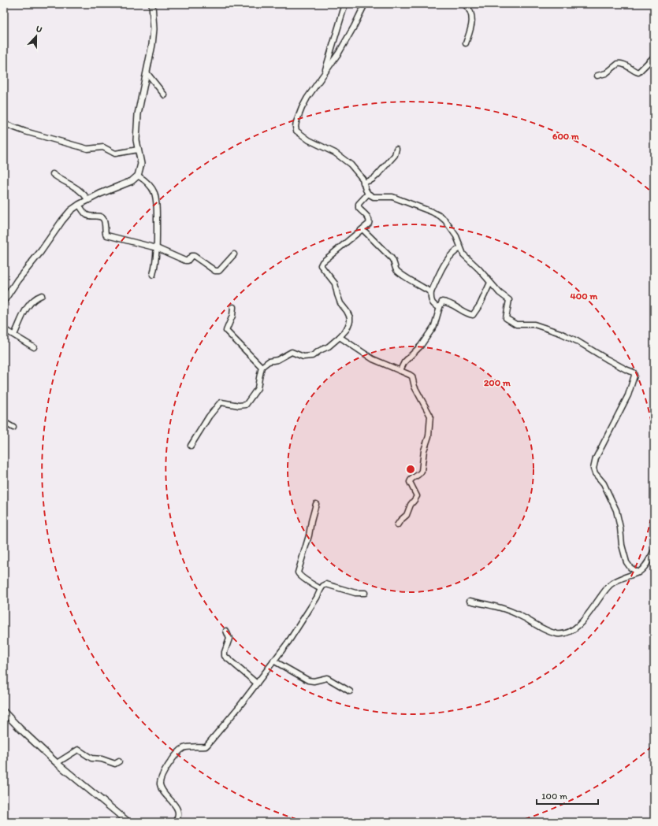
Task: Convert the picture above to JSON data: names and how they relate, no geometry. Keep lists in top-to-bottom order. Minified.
{"scale_bar":"100 m","north":"top","rings":["600 m","400 m","200 m"]}
